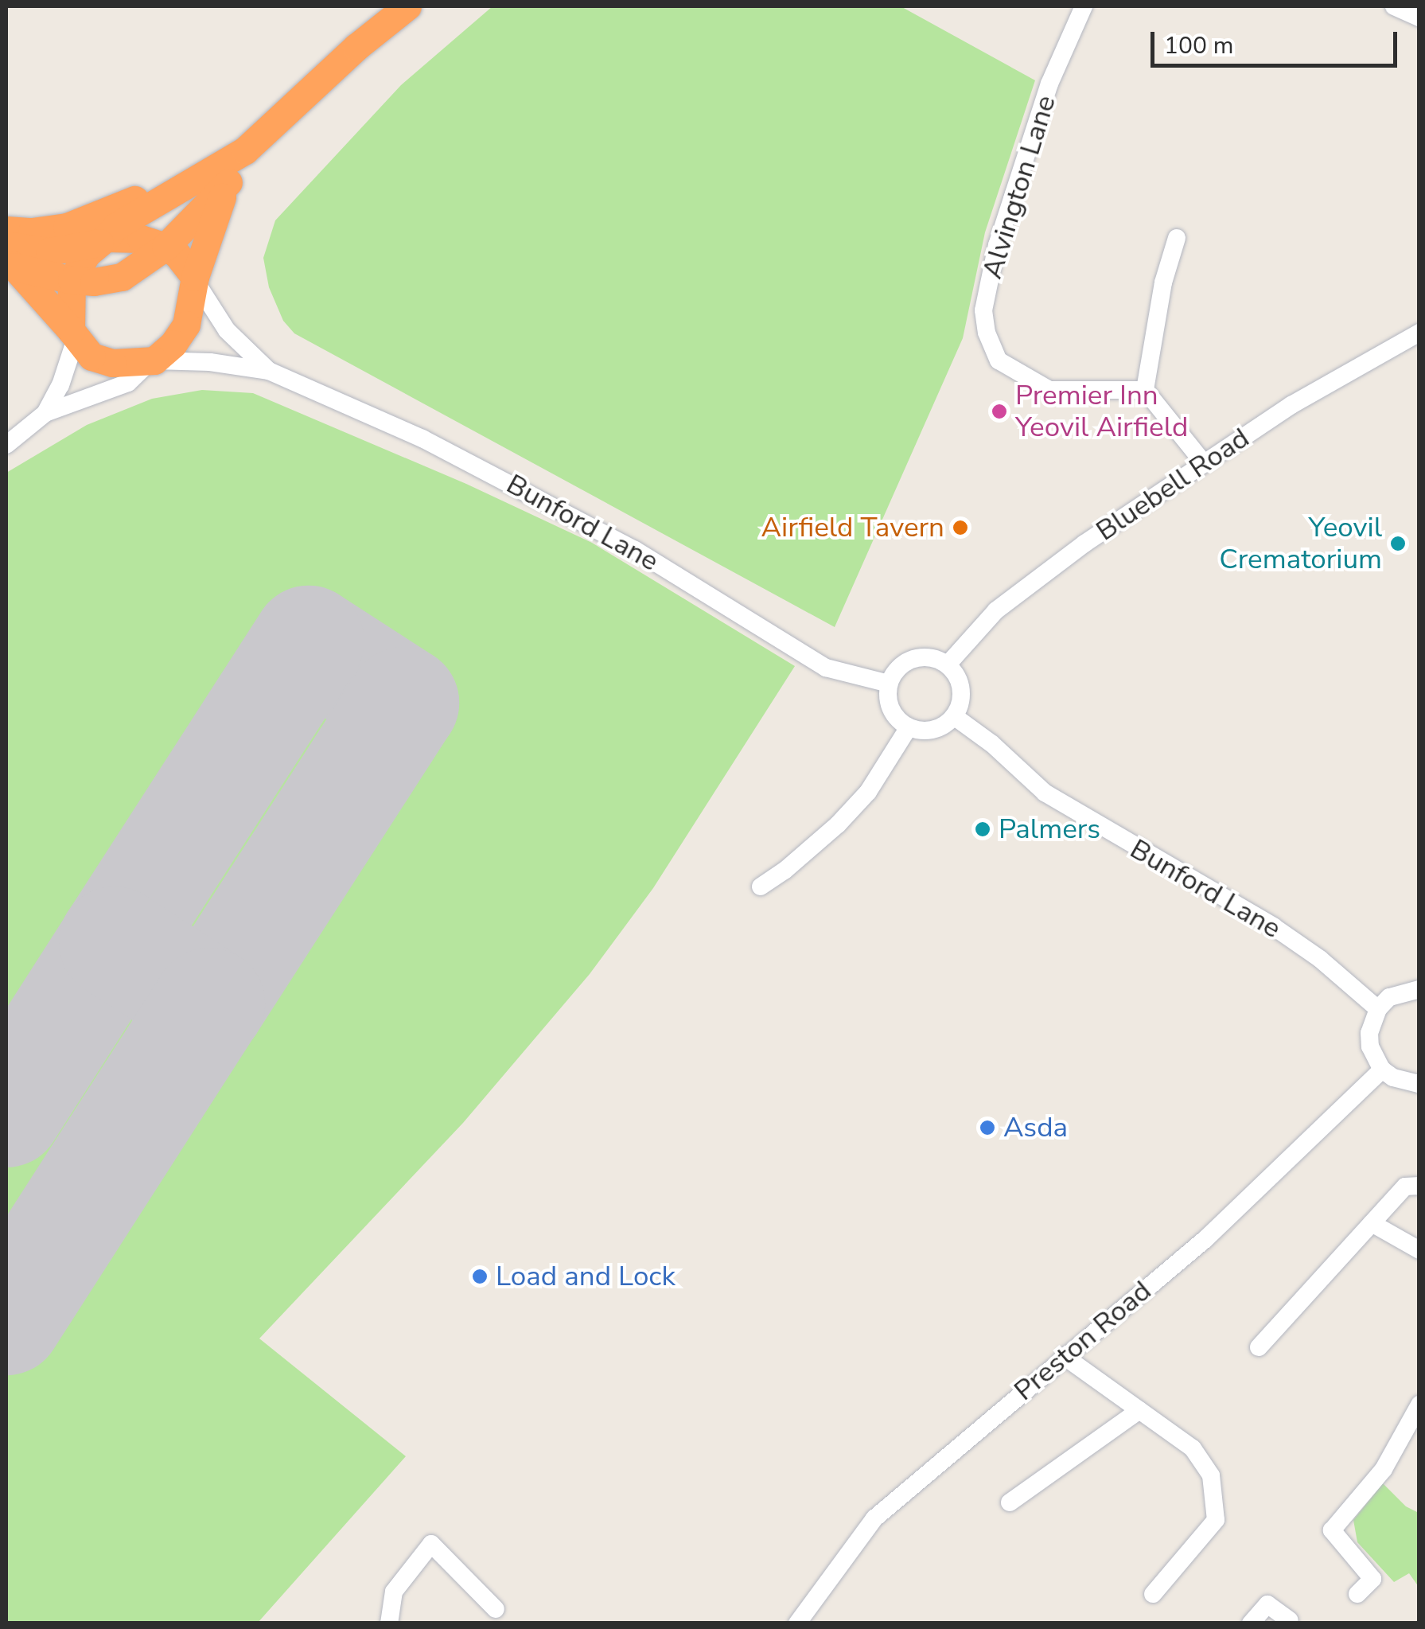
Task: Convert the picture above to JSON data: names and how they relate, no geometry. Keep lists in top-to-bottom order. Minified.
{"streets":{"street":["Alvington Lane","Bluebell Road","Bunford Lane","Preston Road"]},"crossings":[["Bluebell Road","Bunford Lane"]],"places":["Premier Inn Yeovil Airfield","Airfield Tavern","Yeovil Crematorium","Palmers","Asda","Load and Lock"],"scale_bar":"100 m"}
